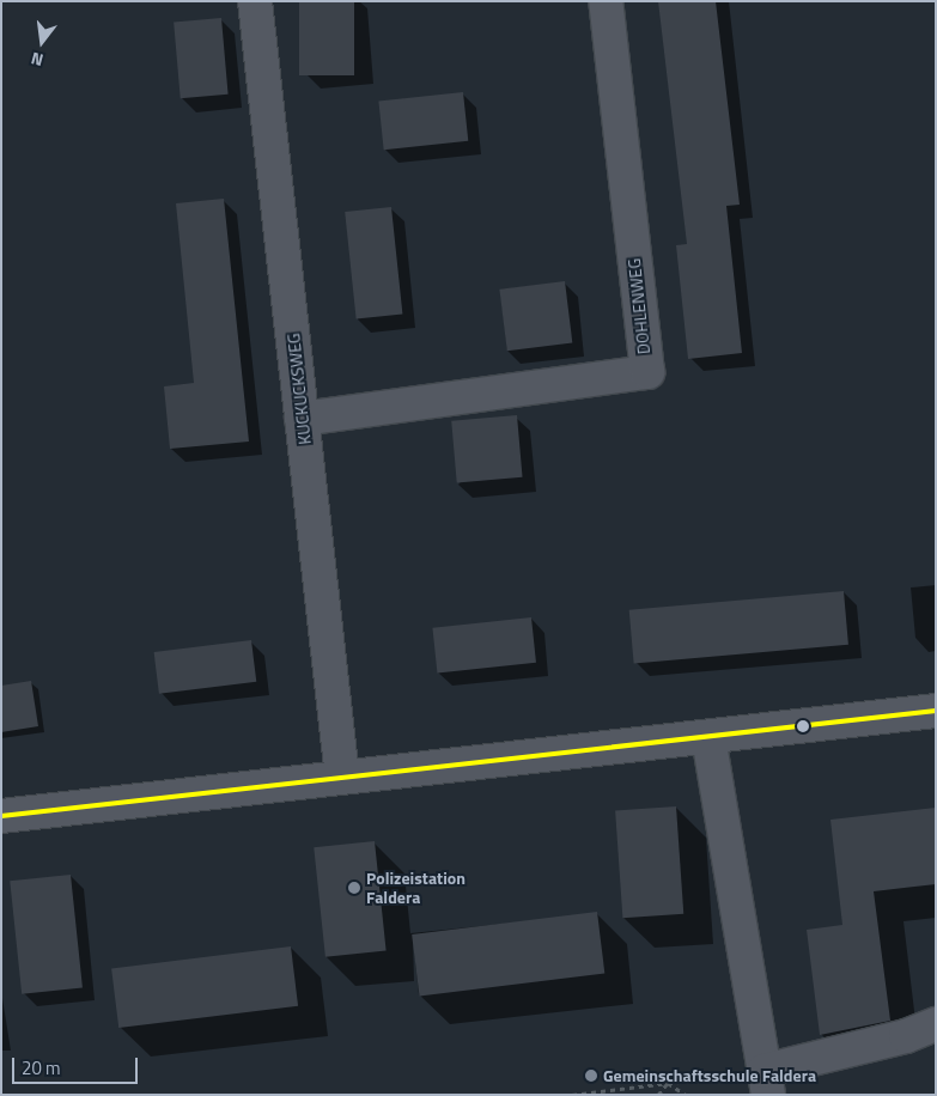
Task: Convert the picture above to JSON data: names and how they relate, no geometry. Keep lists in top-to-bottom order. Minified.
{"streets":{"street":["DOHLENWEG","KUCKUCKSWEG"]},"crossings":[["DOHLENWEG","KUCKUCKSWEG"]],"places":["Polizeistation Faldera","Gemeinschaftsschule Faldera"],"scale_bar":"20 m","north":"bottom"}
